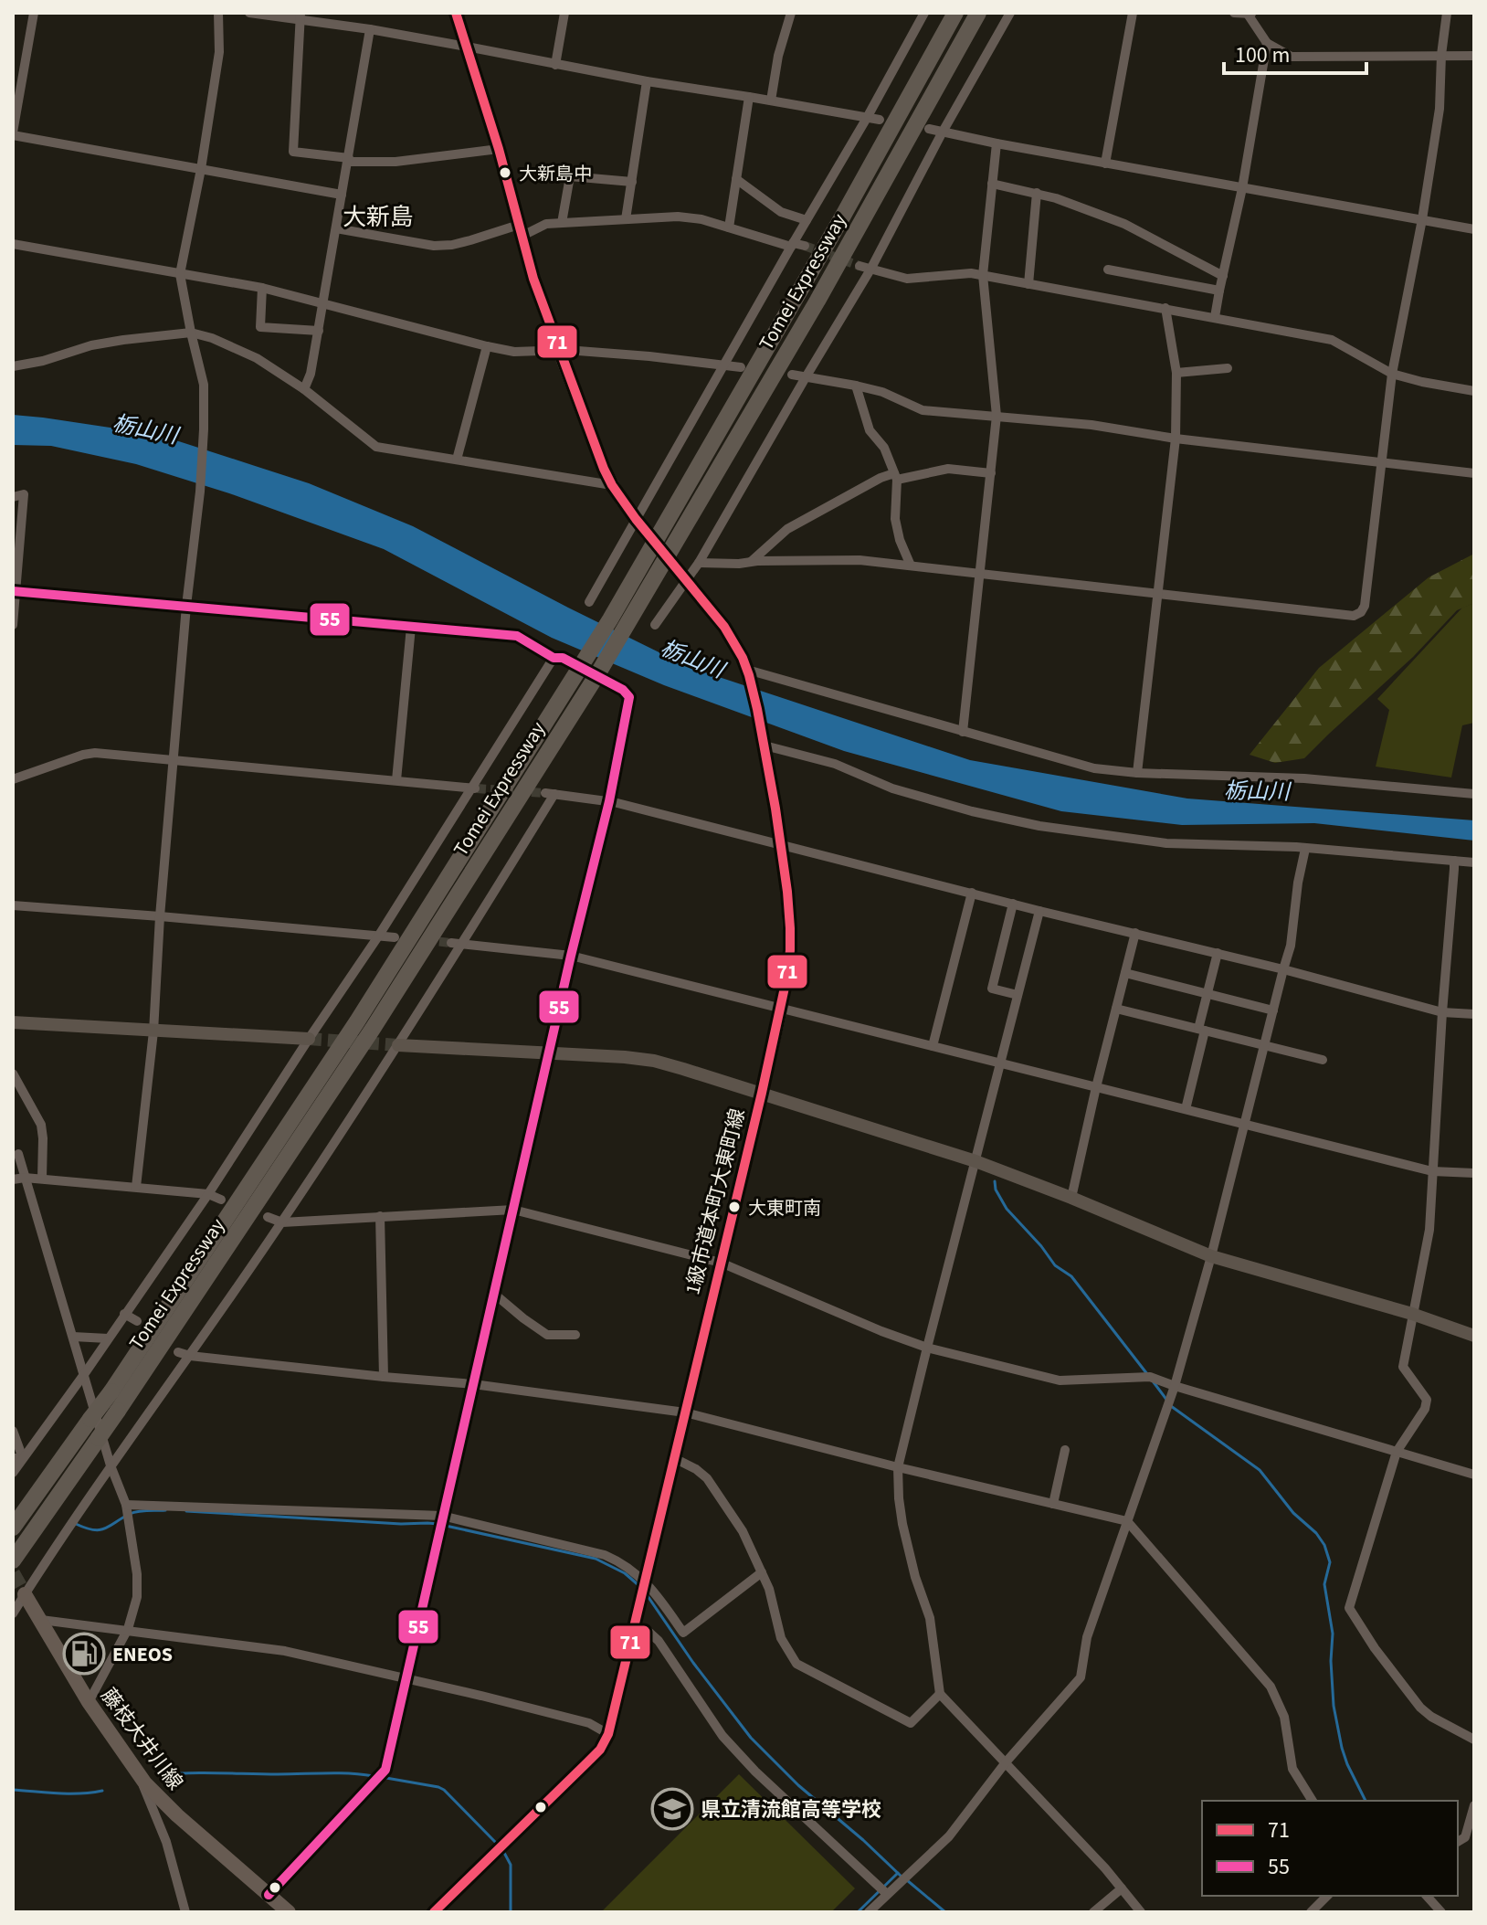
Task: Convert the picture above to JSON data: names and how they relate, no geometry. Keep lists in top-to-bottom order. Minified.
{"streets":{"highway":["Tomei Expressway"],"main road":["藤枝大井川線"],"street":["1級市道本町大東町線"]},"districts":["大新島"],"water":["栃山川"],"places":{"other":["大新島中","大東町南"],"fuel station":["ENEOS"],"school or university":["県立清流館高等学校"]},"lines":["transit line 71","transit line 55"],"legend":["71","55"],"scale_bar":"100 m"}
